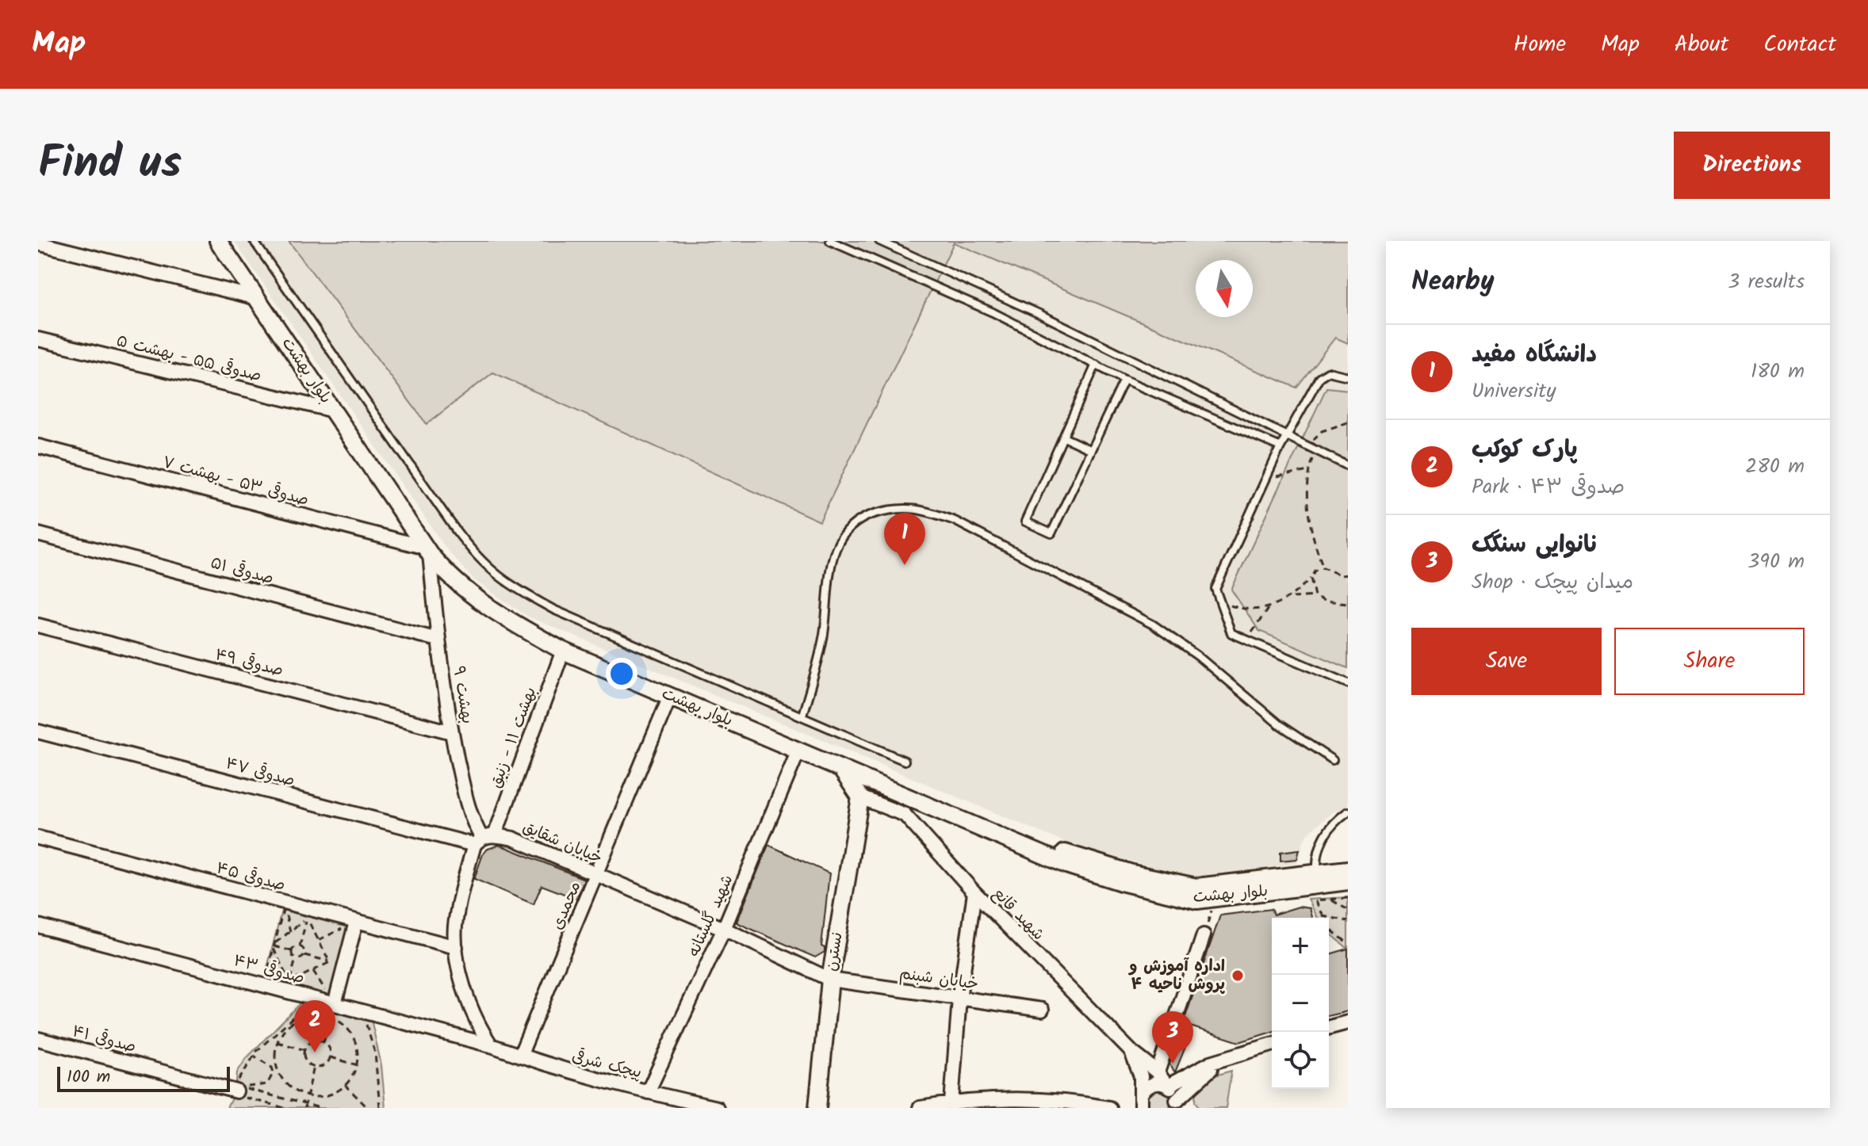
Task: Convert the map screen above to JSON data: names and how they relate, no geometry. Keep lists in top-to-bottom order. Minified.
{"streets":{"street":["صدوقی ۵۵ - بهشت ۵","بلوار بهشت","صدوقی ۵۳ - بهشت ۷","صدوقی ۵۱","صدوقی ۴۹","بهشت ۹","بهشت ۱۱ - زنبق","صدوقی ۴۷","خیابان شقایق","صدوقی ۴۵","محمدی","شهید قانع","شهید گلستانه","نسترن","صدوقی ۴۳","خیابان شبنم","صدوقی ۴۱","پیچک شرقی"]},"crossings":[["صدوقی ۵۵ - بهشت ۵","بلوار بهشت"],["بلوار بهشت","صدوقی ۵۳ - بهشت ۷"],["بلوار بهشت","بهشت ۹"],["بلوار بهشت","بهشت ۱۱ - زنبق"],["بلوار بهشت","محمدی"],["بلوار بهشت","شهید گلستانه"],["صدوقی ۵۳ - بهشت ۷","بهشت ۹"],["صدوقی ۵۱","بهشت ۹"],["صدوقی ۴۹","بهشت ۹"],["بهشت ۹","بهشت ۱۱ - زنبق"],["بهشت ۹","صدوقی ۴۷"],["بهشت ۹","خیابان شقایق"],["بهشت ۱۱ - زنبق","صدوقی ۴۷"],["بهشت ۱۱ - زنبق","خیابان شقایق"],["صدوقی ۴۷","خیابان شقایق"],["خیابان شقایق","محمدی"],["خیابان شقایق","شهید گلستانه"],["خیابان شقایق","نسترن"],["خیابان شقایق","خیابان شبنم"],["محمدی","پیچک شرقی"],["شهید گلستانه","پیچک شرقی"],["نسترن","خیابان شبنم"],["صدوقی ۴۳","پیچک شرقی"]],"places":["اداره آموزش و پروش ناحیه ۴"],"scale_bar":"100 m","north":"bottom","page":{"header":"Map","nav":["Home","Map","About","Contact"],"title":"Find us","buttons":["Directions",["Save","Share"]],"heading":["Nearby","3 results"],"list":[{"mark":"1","name":"دانشگاه مفید","note":"University","value":"180 m"},{"mark":"2","name":"پارک کوکب","note":"Park · صدوقی ۴۳","value":"280 m"},{"mark":"3","name":"نانوایی سنگک","note":"Shop · میدان پیچک","value":"390 m"}],"pins":["1","2","3"],"map_buttons":["+","−"],"scale":"100 m"}}
